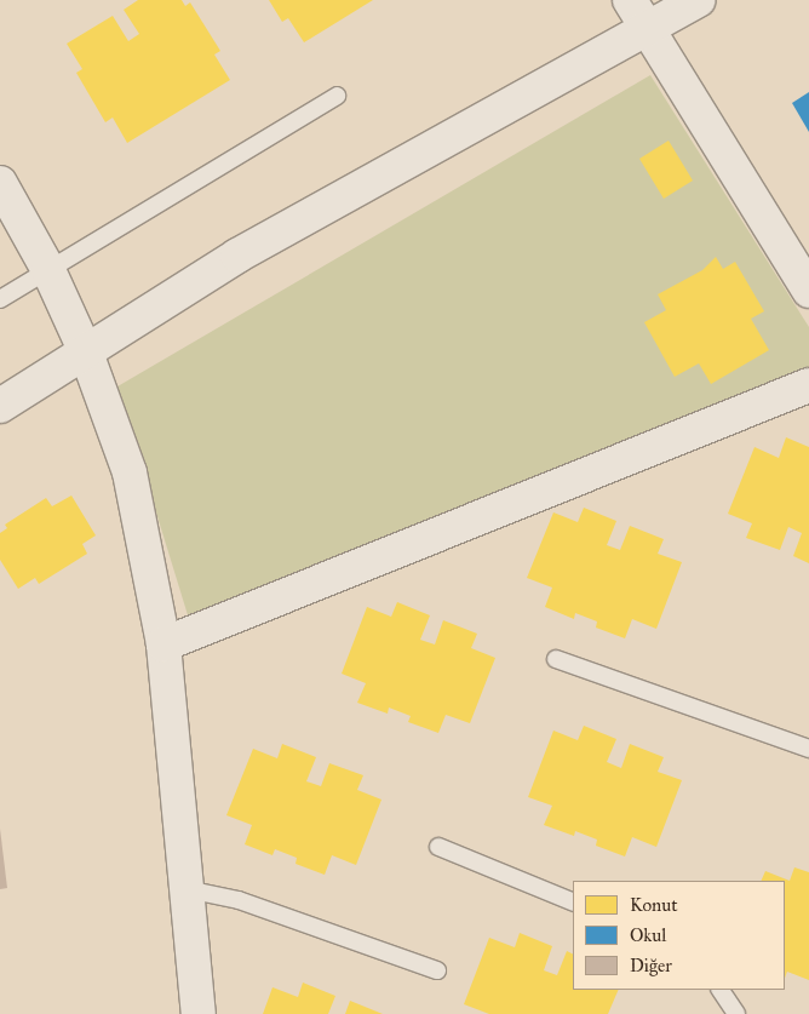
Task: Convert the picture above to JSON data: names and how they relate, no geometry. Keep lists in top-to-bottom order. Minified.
{"legend":["Konut","Okul","Diğer"]}
